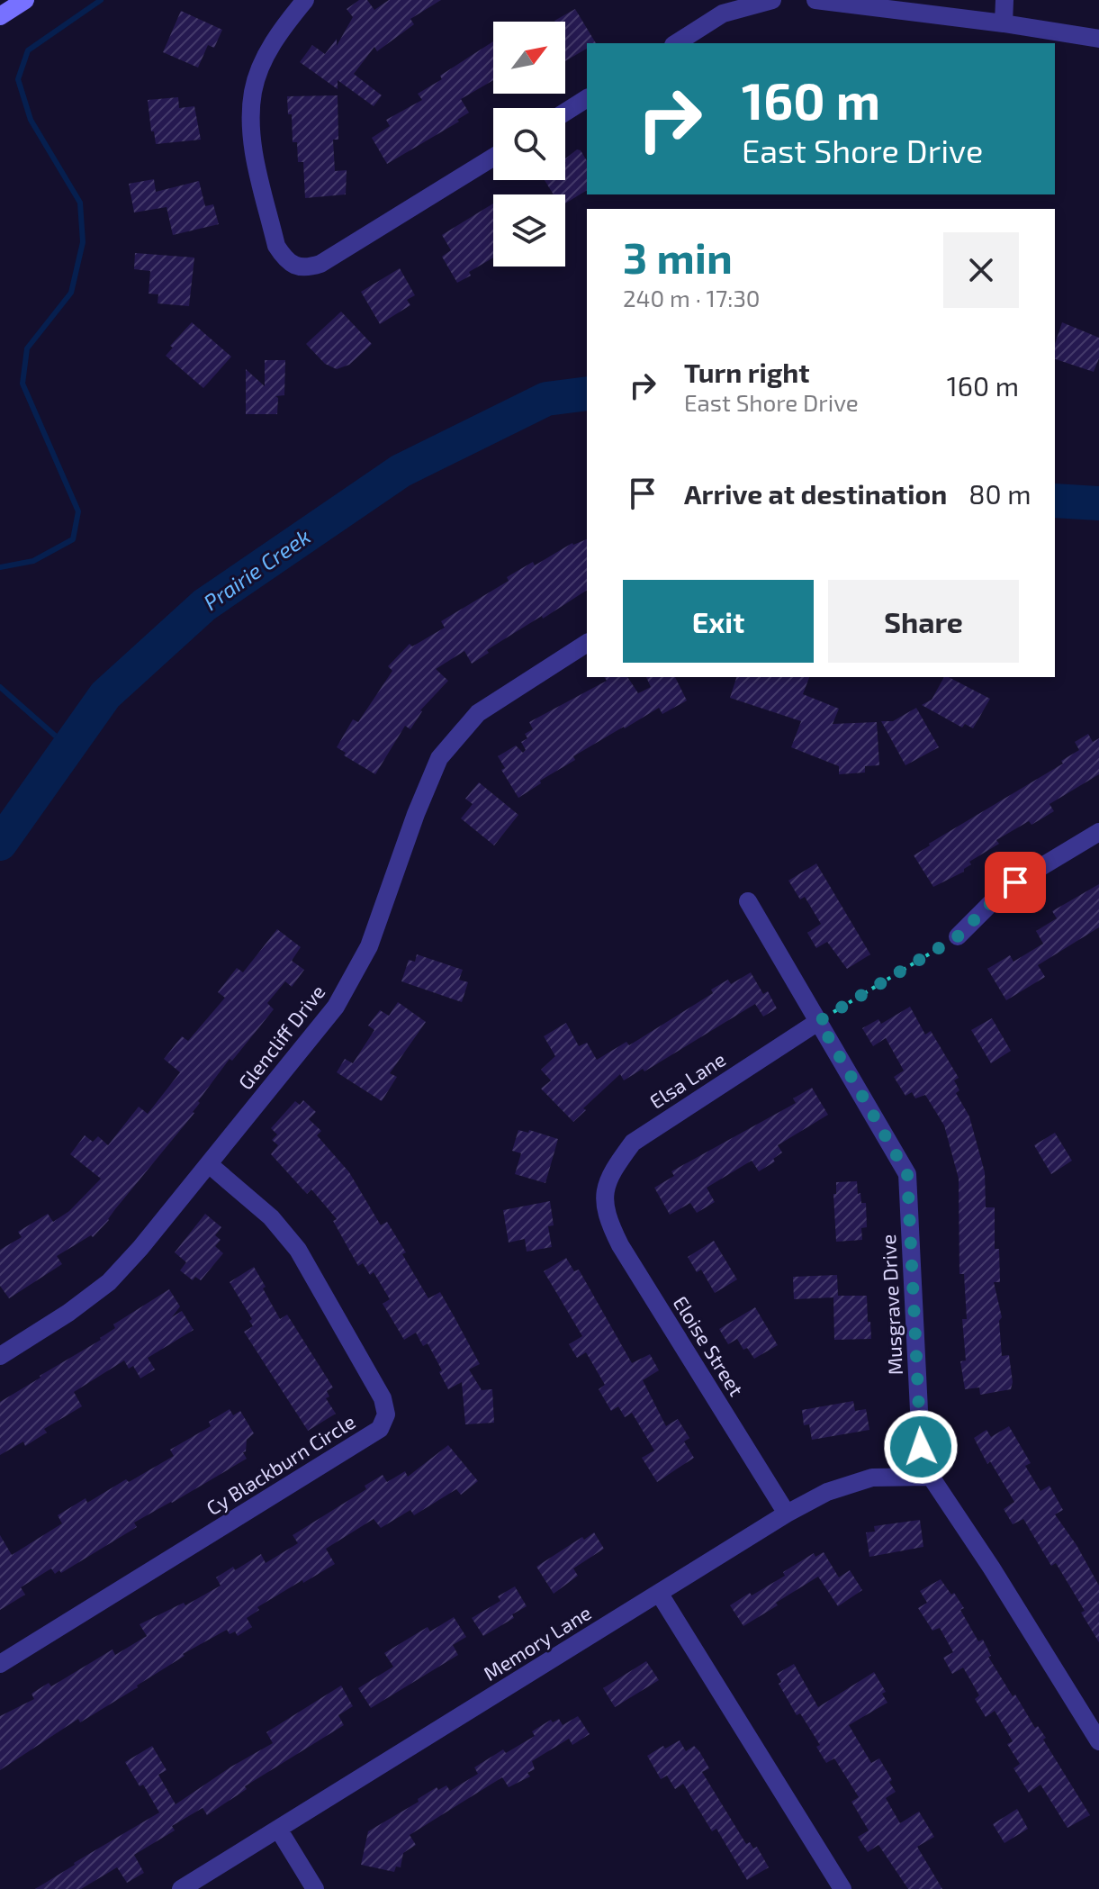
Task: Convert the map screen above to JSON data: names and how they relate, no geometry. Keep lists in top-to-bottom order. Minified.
{"streets":{"street":["Glencliff Drive","Elsa Lane","Musgrave Drive","Eloise Street","Cy Blackburn Circle","Memory Lane"]},"crossings":[["Glencliff Drive","Cy Blackburn Circle"],["Elsa Lane","Musgrave Drive"],["Elsa Lane","Eloise Street"],["Musgrave Drive","Memory Lane"],["Eloise Street","Memory Lane"]],"water":["Prairie Creek"],"north":"top right","page":{"turn":["160 m","East Shore Drive"],"heading":["3 min","240 m · 17:30"],"list":[{"name":"Turn right","note":"East Shore Drive","value":"160 m"},{"name":"Arrive at destination","value":"80 m"}],"buttons":["Exit","Share"]}}
